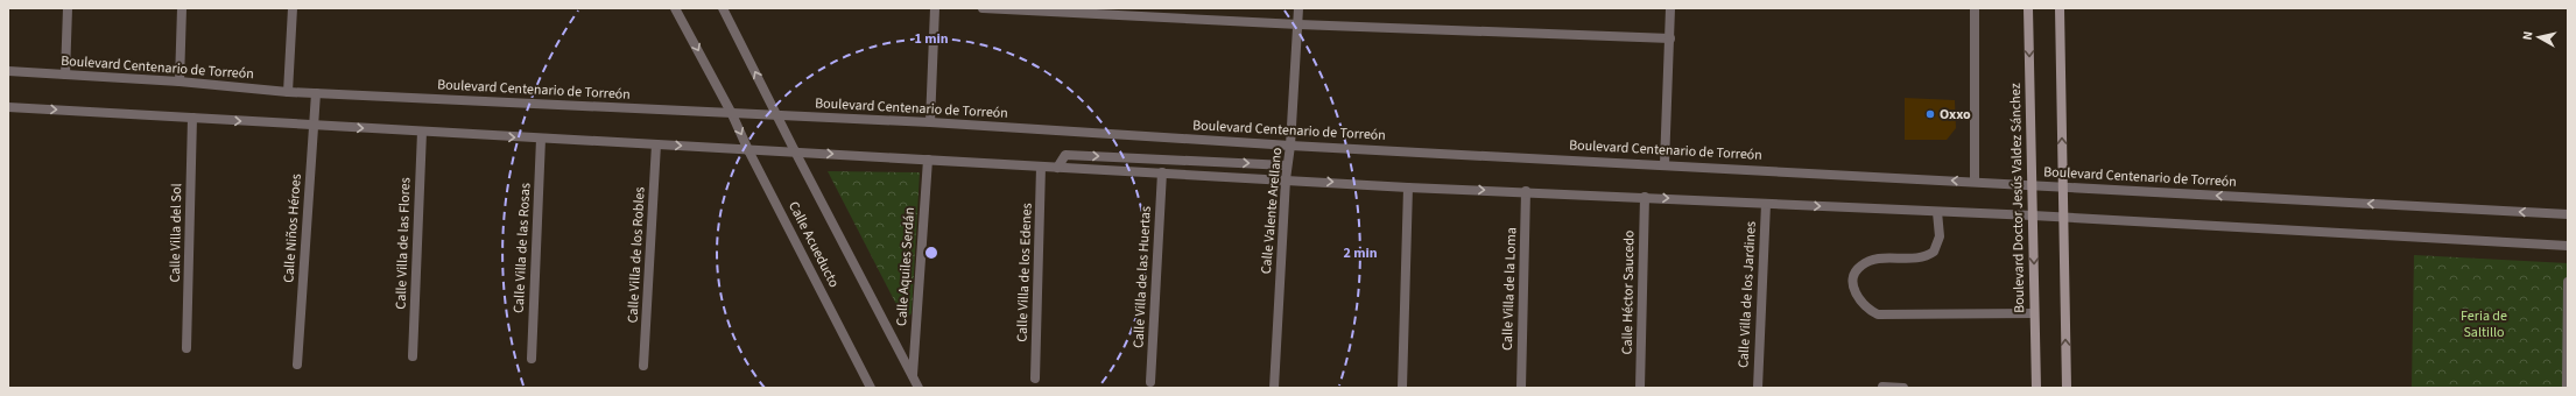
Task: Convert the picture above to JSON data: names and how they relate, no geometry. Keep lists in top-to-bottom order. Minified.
{"streets":{"main road":["Boulevard Doctor Jesús Valdez Sánchez"],"street":["Boulevard Centenario de Torreón","Calle Valente Arellano","Calle Niños Héroes","Calle Villa del Sol","Calle Villa de las Flores","Calle Acueducto","Calle Villa de las Rosas","Calle Villa de los Robles","Calle Aquiles Serdán","Calle Villa de los Edenes","Calle Villa de las Huertas","Calle Villa de la Loma","Calle Héctor Saucedo","Calle Villa de los Jardines"]},"crossings":[["Boulevard Centenario de Torreón","Boulevard Doctor Jesús Valdez Sánchez"],["Boulevard Centenario de Torreón","Calle Valente Arellano"],["Boulevard Centenario de Torreón","Calle Niños Héroes"],["Boulevard Centenario de Torreón","Calle Acueducto"],["Calle Acueducto","Calle Aquiles Serdán"]],"parks":["Feria de Saltillo"],"places":["Oxxo"],"north":"left","rings":["1 min","2 min"]}
